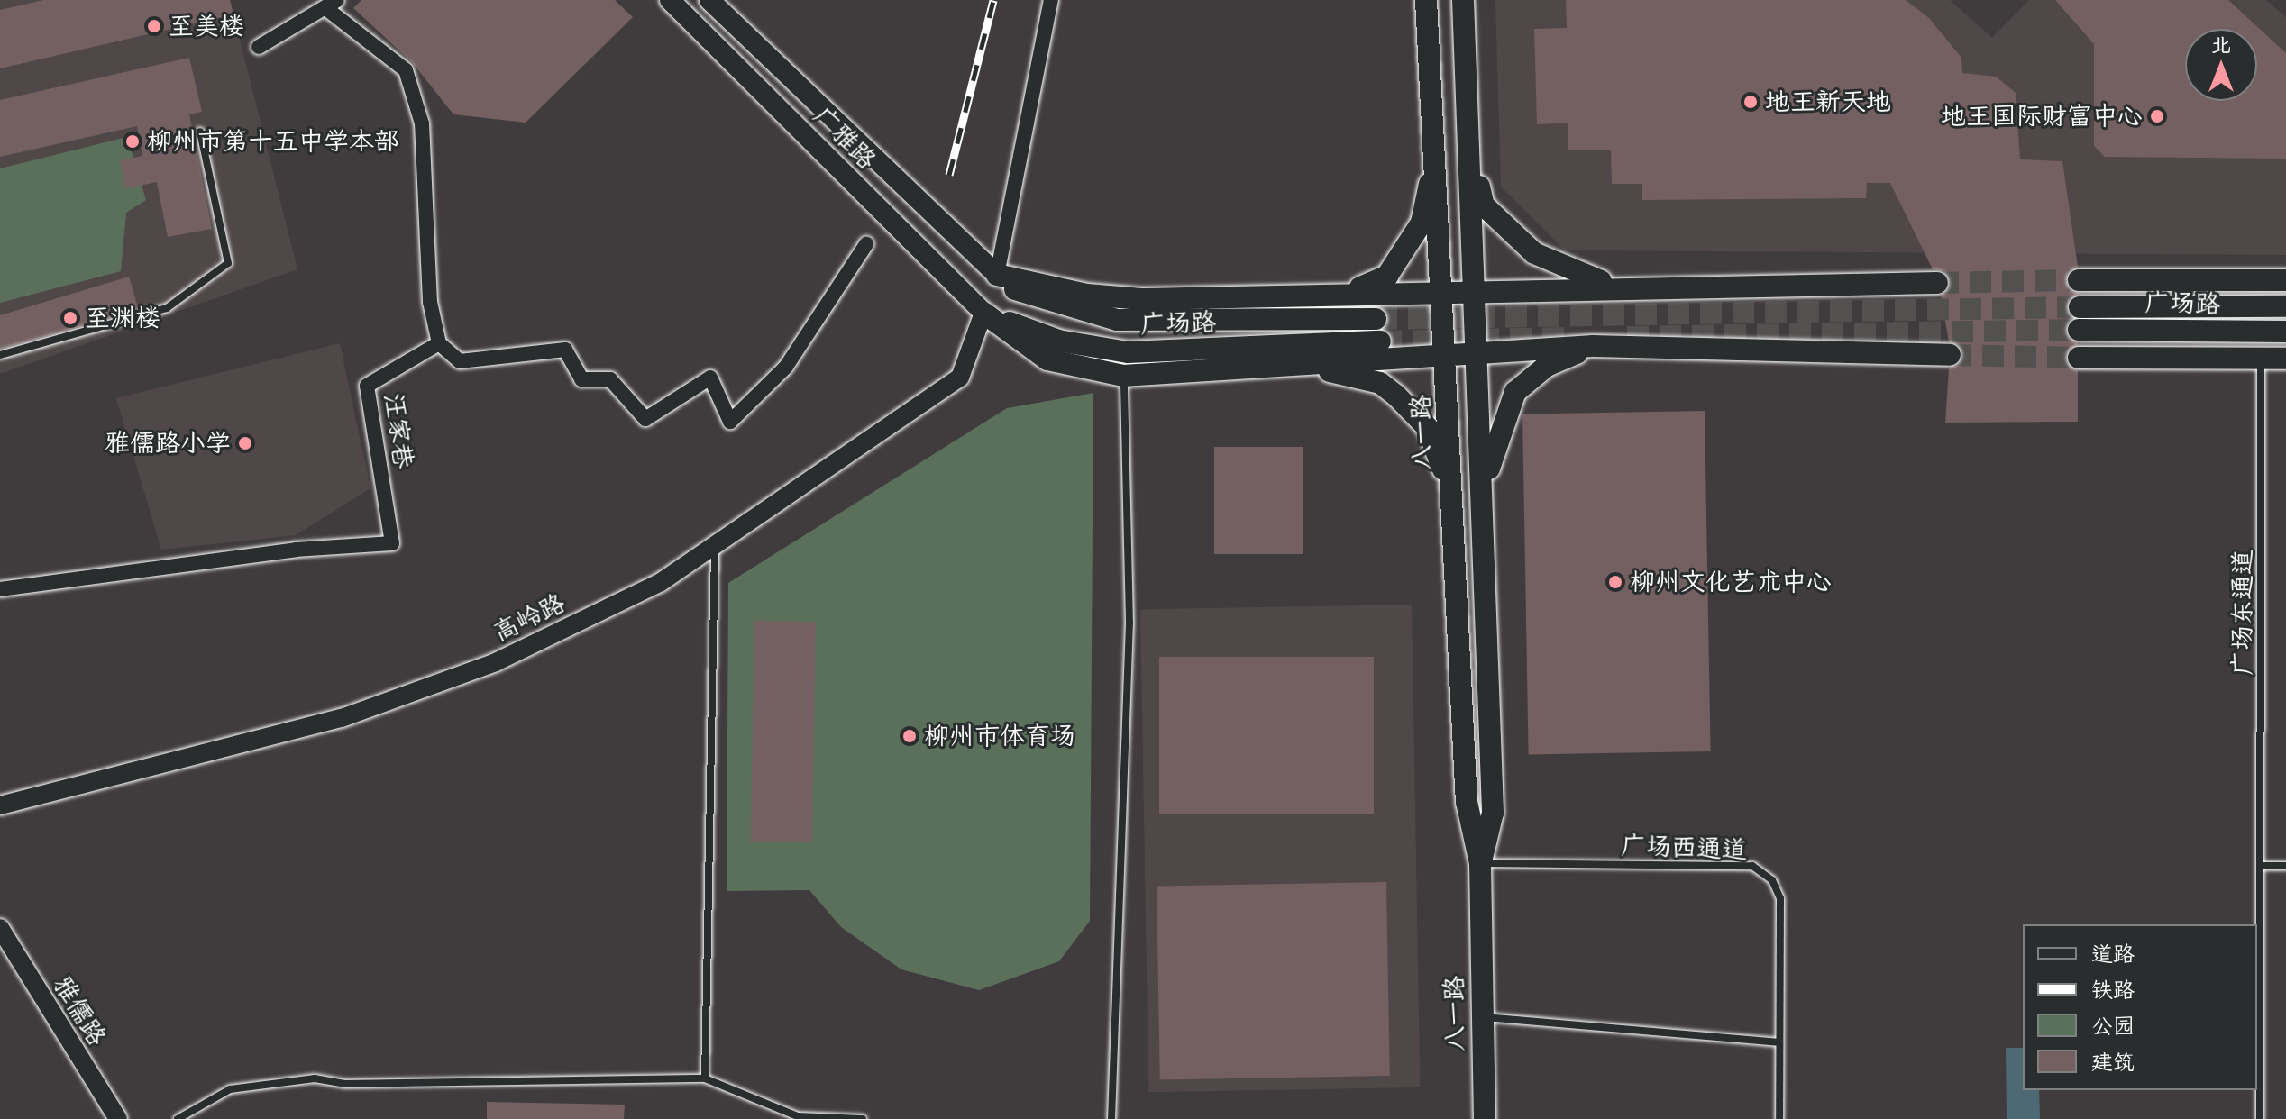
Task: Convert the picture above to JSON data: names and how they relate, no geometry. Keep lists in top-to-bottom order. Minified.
{"streets":{"main road":["广雅路","广场路","八一路"],"street":["汪家巷","高岭路","雅儒路"],"lane":["广场东通道","广场西通道"]},"crossings":[["广雅路","广场路"],["广雅路","高岭路"],["广场路","高岭路"],["八一路","广场西通道"]],"places":["至美楼","地王新天地","地王国际财富中心","柳州市第十五中学本部","至渊楼","雅儒路小学","柳州文化艺术中心","柳州市体育场"],"legend":["道路","铁路","公园","建筑"],"north":"top"}
